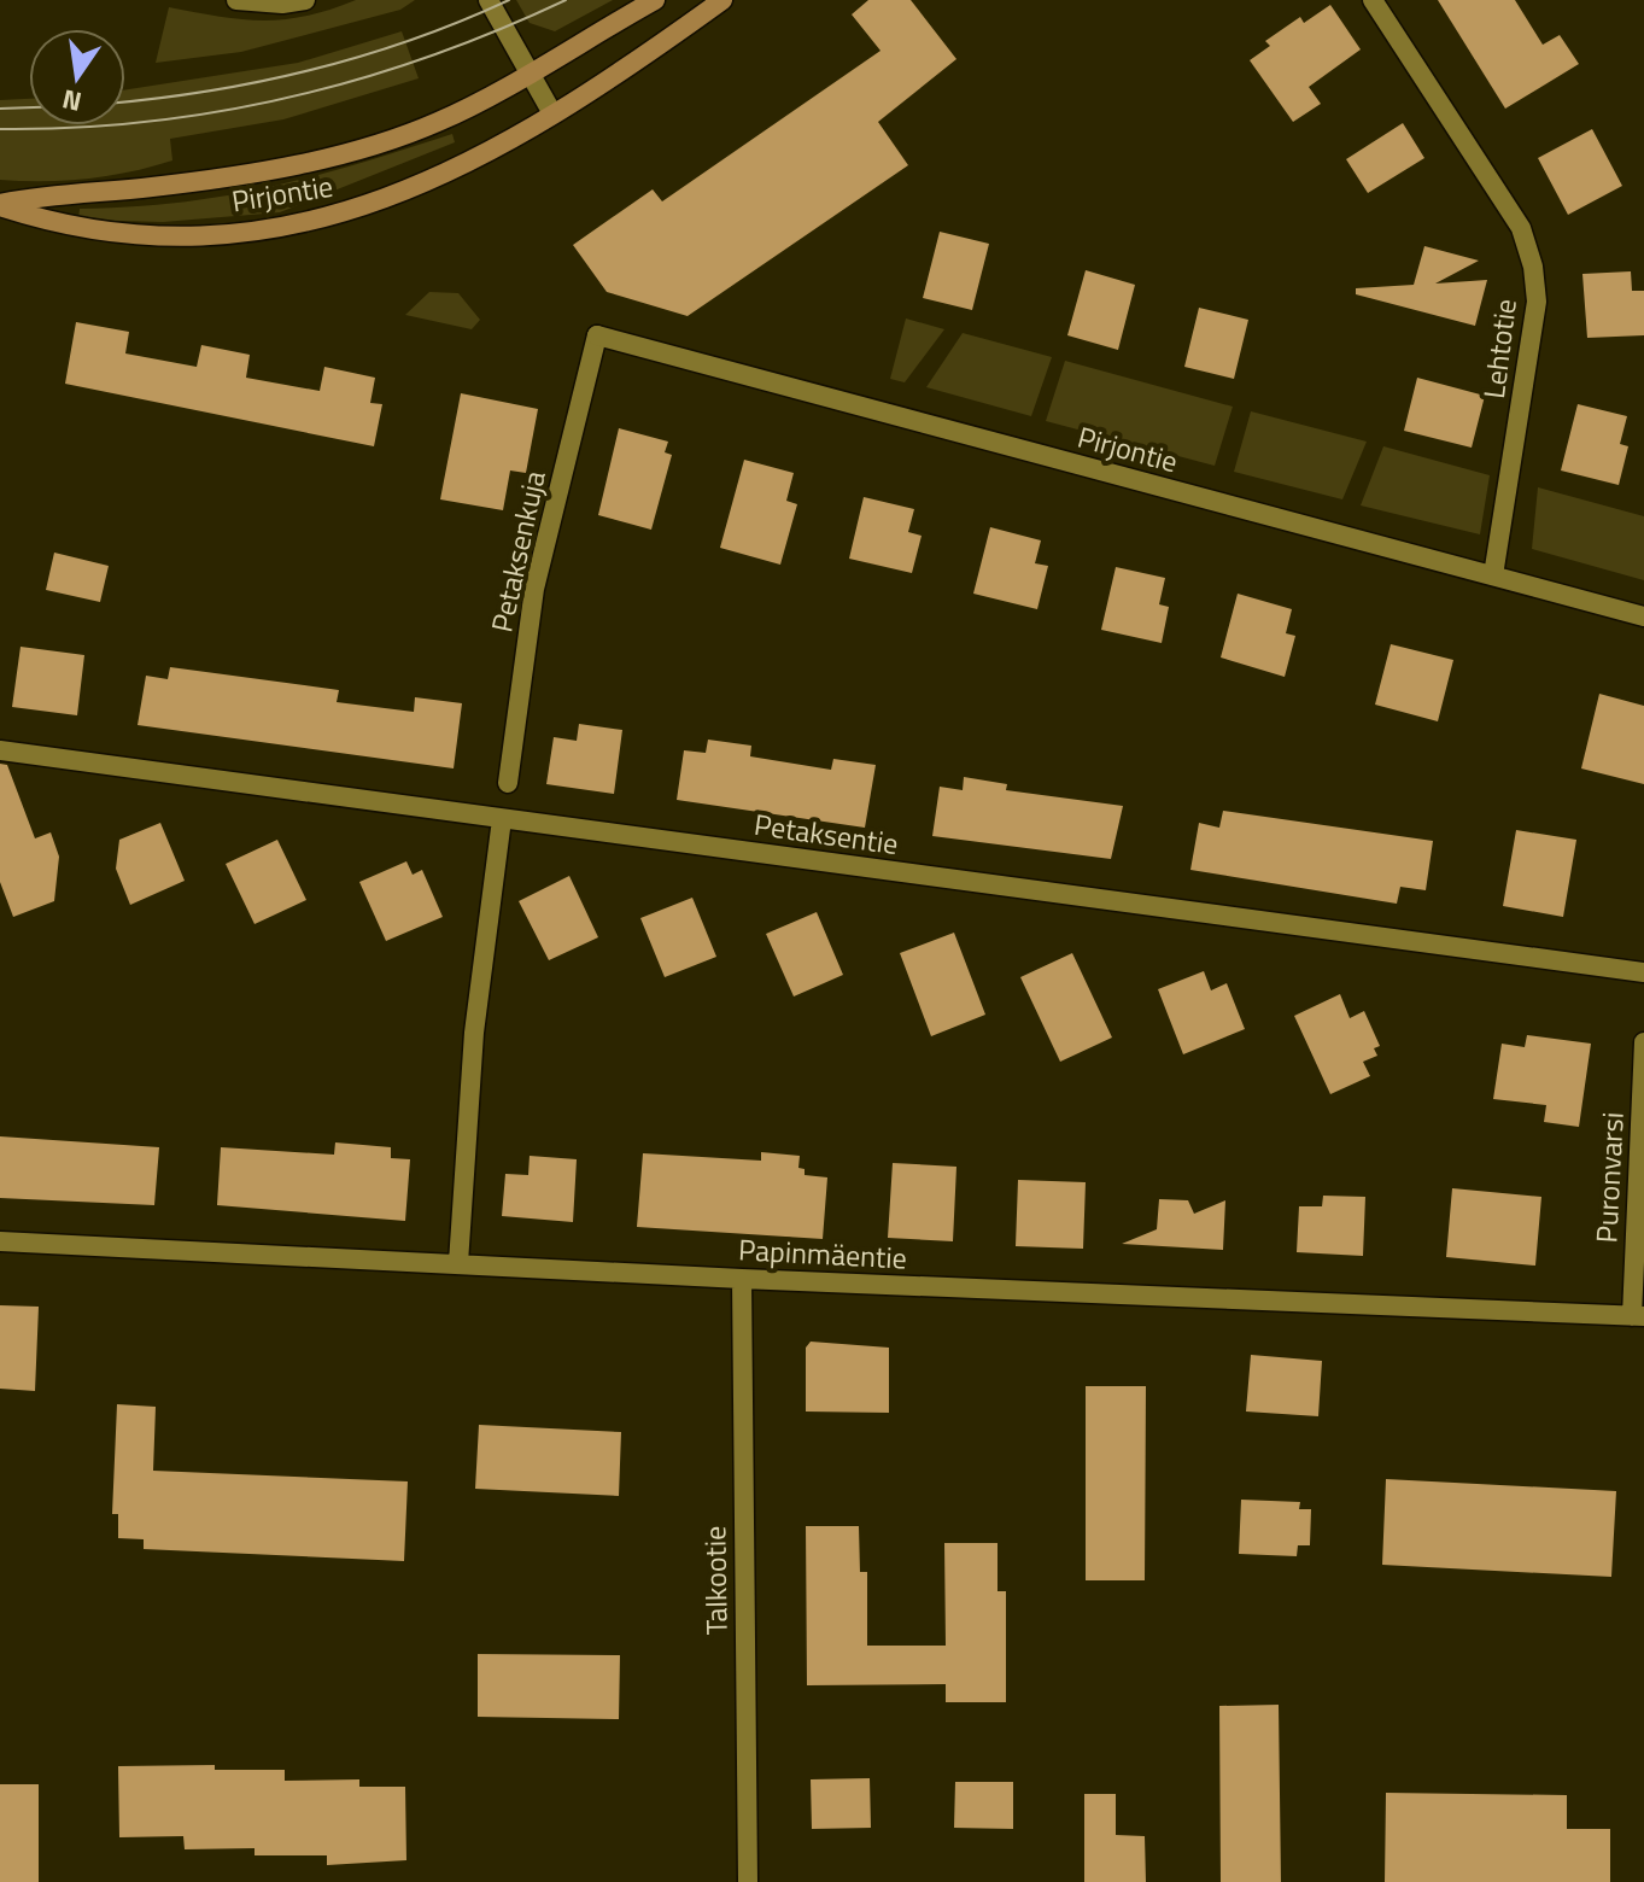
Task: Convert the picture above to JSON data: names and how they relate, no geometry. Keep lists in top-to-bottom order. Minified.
{"streets":{"main road":["Pirjontie"],"street":["Lehtotie","Petaksenkuja","Petaksentie","Puronvarsi","Papinmäentie","Talkootie"]},"crossings":[["Pirjontie","Lehtotie"],["Pirjontie","Petaksenkuja"],["Puronvarsi","Papinmäentie"],["Papinmäentie","Talkootie"]],"north":"bottom"}
